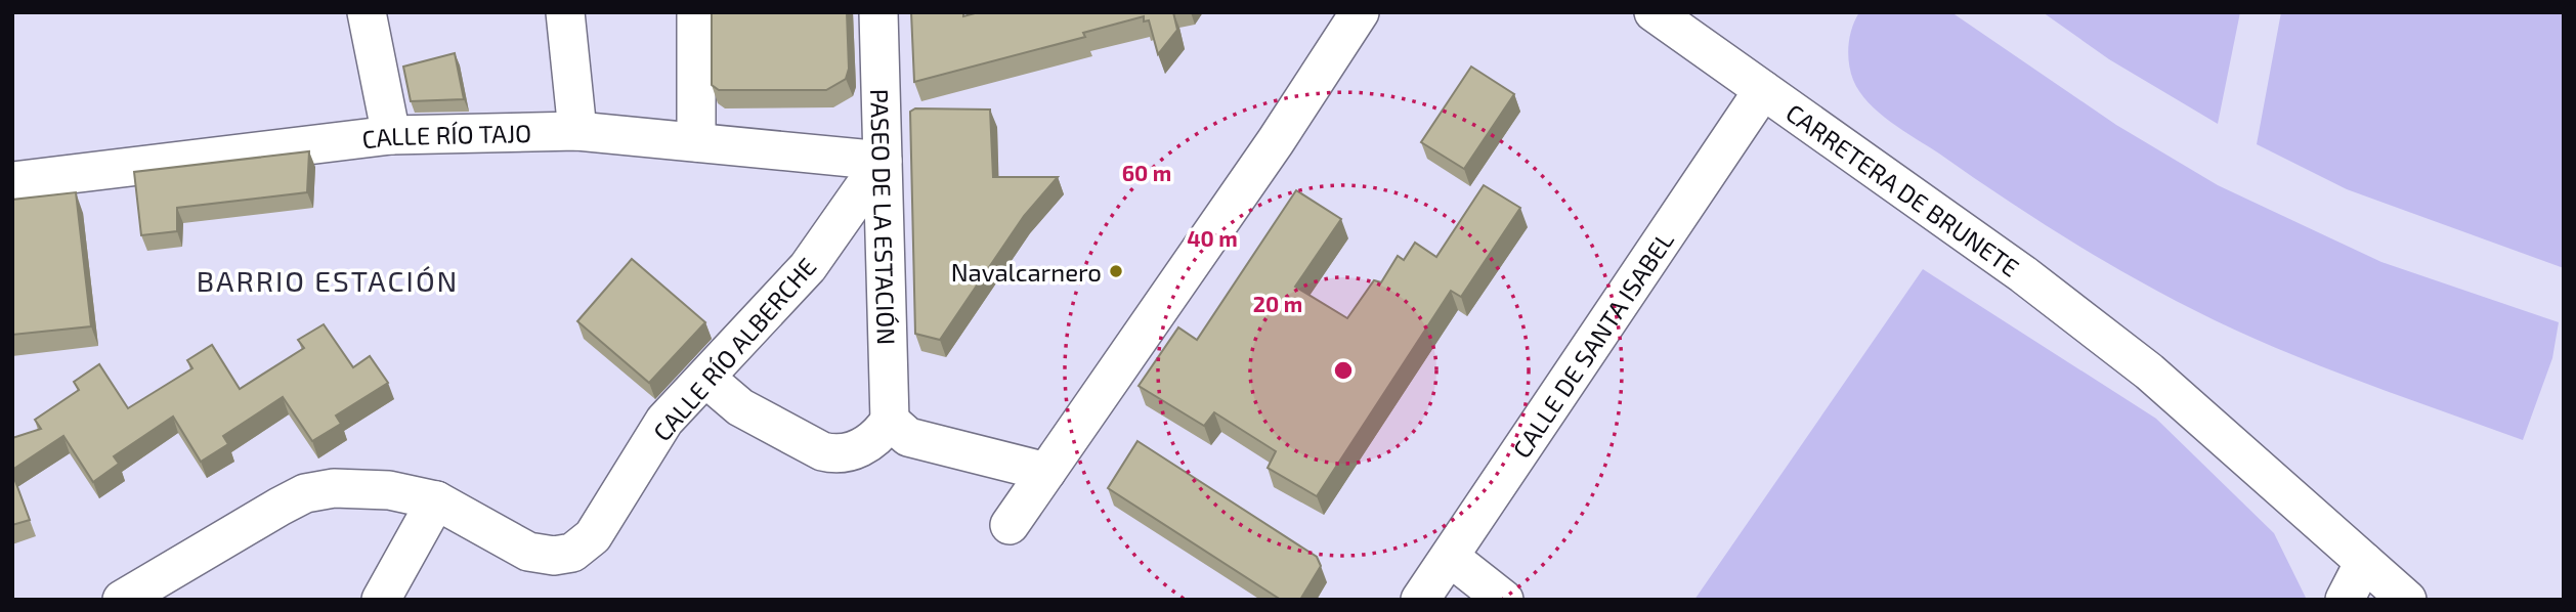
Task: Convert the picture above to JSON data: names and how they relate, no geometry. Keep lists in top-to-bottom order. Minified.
{"streets":{"street":["CALLE RÍO TAJO","CARRETERA DE BRUNETE","PASEO DE LA ESTACIÓN","CALLE DE SANTA ISABEL","CALLE RÍO ALBERCHE"]},"crossings":[["CALLE RÍO TAJO","PASEO DE LA ESTACIÓN"],["CALLE RÍO TAJO","CALLE RÍO ALBERCHE"],["CARRETERA DE BRUNETE","CALLE DE SANTA ISABEL"],["PASEO DE LA ESTACIÓN","CALLE RÍO ALBERCHE"]],"districts":["BARRIO ESTACIÓN"],"places":["Navalcarnero"],"rings":["60 m","40 m","20 m"]}
